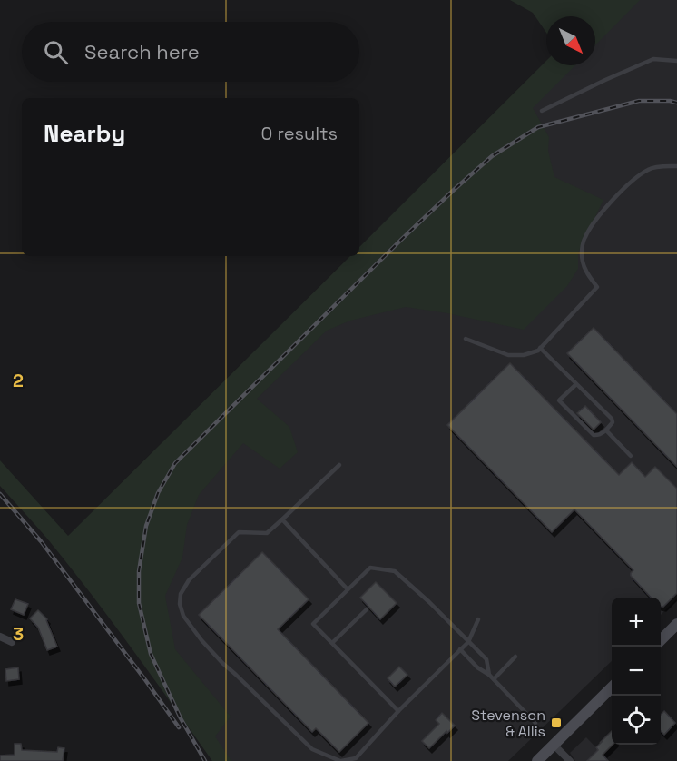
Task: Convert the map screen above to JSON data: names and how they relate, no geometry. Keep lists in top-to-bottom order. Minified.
{"places":{"transit":["Stevenson & Allis"]},"north":"bottom right","page":{"search":"Search here","heading":["Nearby","0 results"],"map_buttons":["+","−"]},"grid":{"rows":["2","3"]}}
